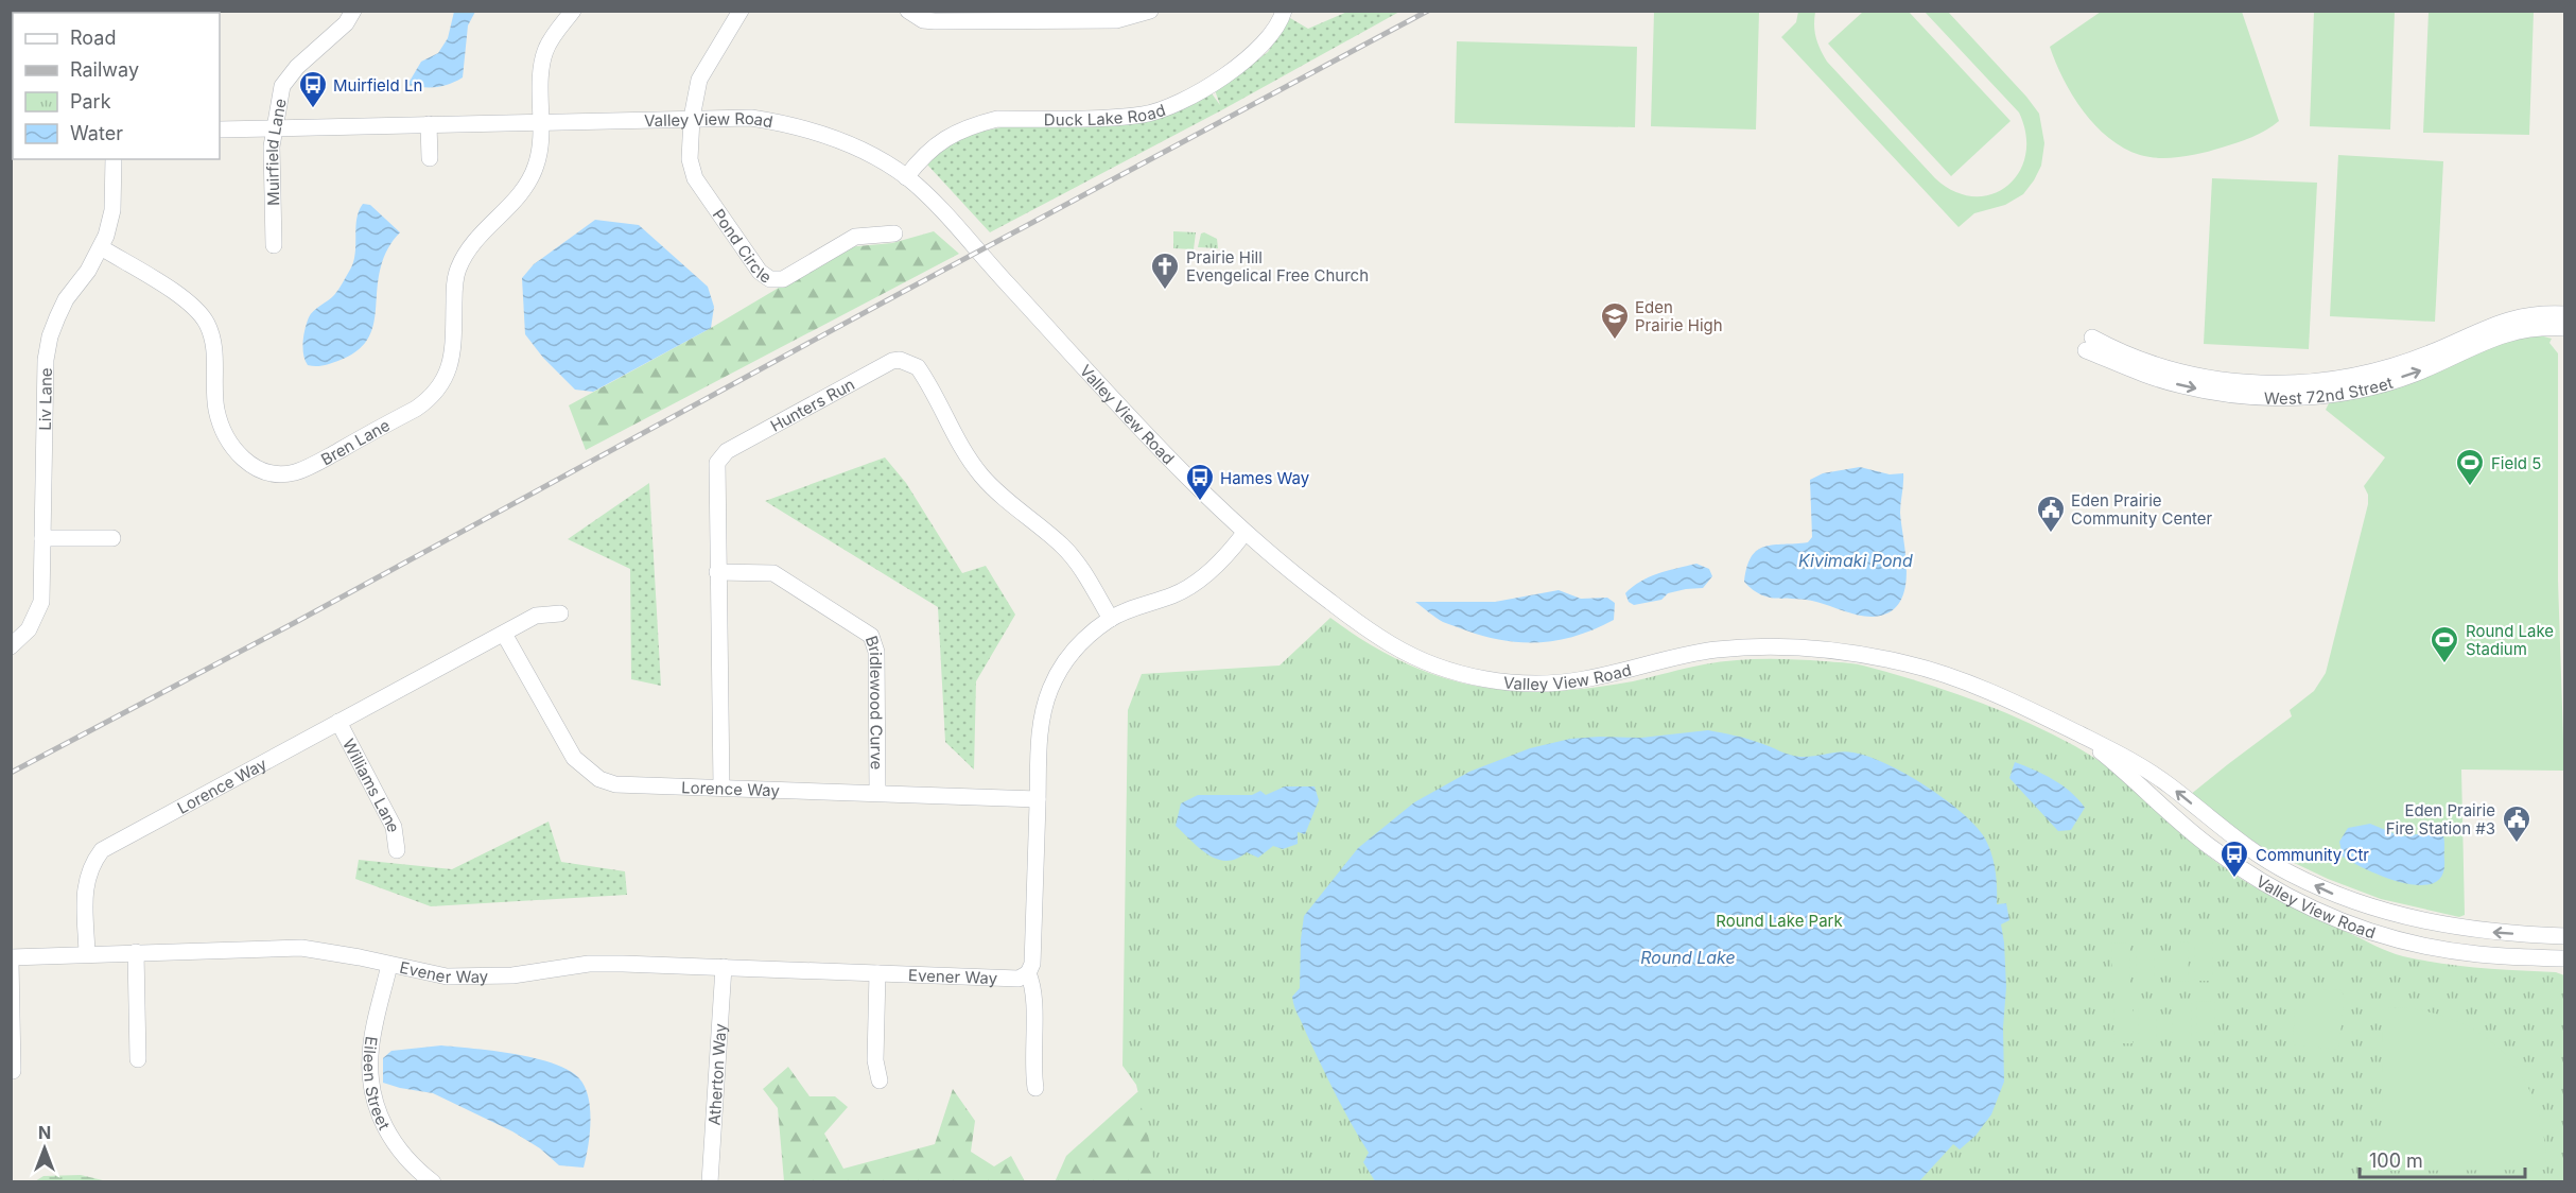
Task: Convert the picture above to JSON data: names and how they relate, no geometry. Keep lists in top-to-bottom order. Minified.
{"streets":{"street":["Duck Lake Road","Valley View Road","Muirfield Lane","Pond Circle","West 72nd Street","Liv Lane","Hunters Run","Bren Lane","Bridlewood Curve","Lorence Way","Williams Lane","Evener Way","Atherton Way","Eileen Street"]},"crossings":[["Duck Lake Road","Valley View Road"],["Valley View Road","Muirfield Lane"],["Valley View Road","Pond Circle"],["Valley View Road","Bren Lane"],["Liv Lane","Bren Lane"],["Hunters Run","Bridlewood Curve"],["Hunters Run","Lorence Way"],["Bridlewood Curve","Lorence Way"],["Lorence Way","Williams Lane"],["Lorence Way","Evener Way"],["Evener Way","Atherton Way"],["Evener Way","Eileen Street"]],"water":["Kivimaki Pond","Round Lake"],"parks":["Round Lake Park"],"places":{"bus stop":["Muirfield Ln","Hames Way","Community Ctr"],"church":["Prairie Hill Evengelical Free Church"],"school or university":["Eden Prairie High"],"sports":["Field 5","Round Lake Stadium"],"public building":["Eden Prairie Community Center","Eden Prairie Fire Station #3"]},"legend":["Road","Railway","Park","Water"],"scale_bar":"100 m","north":"top"}
